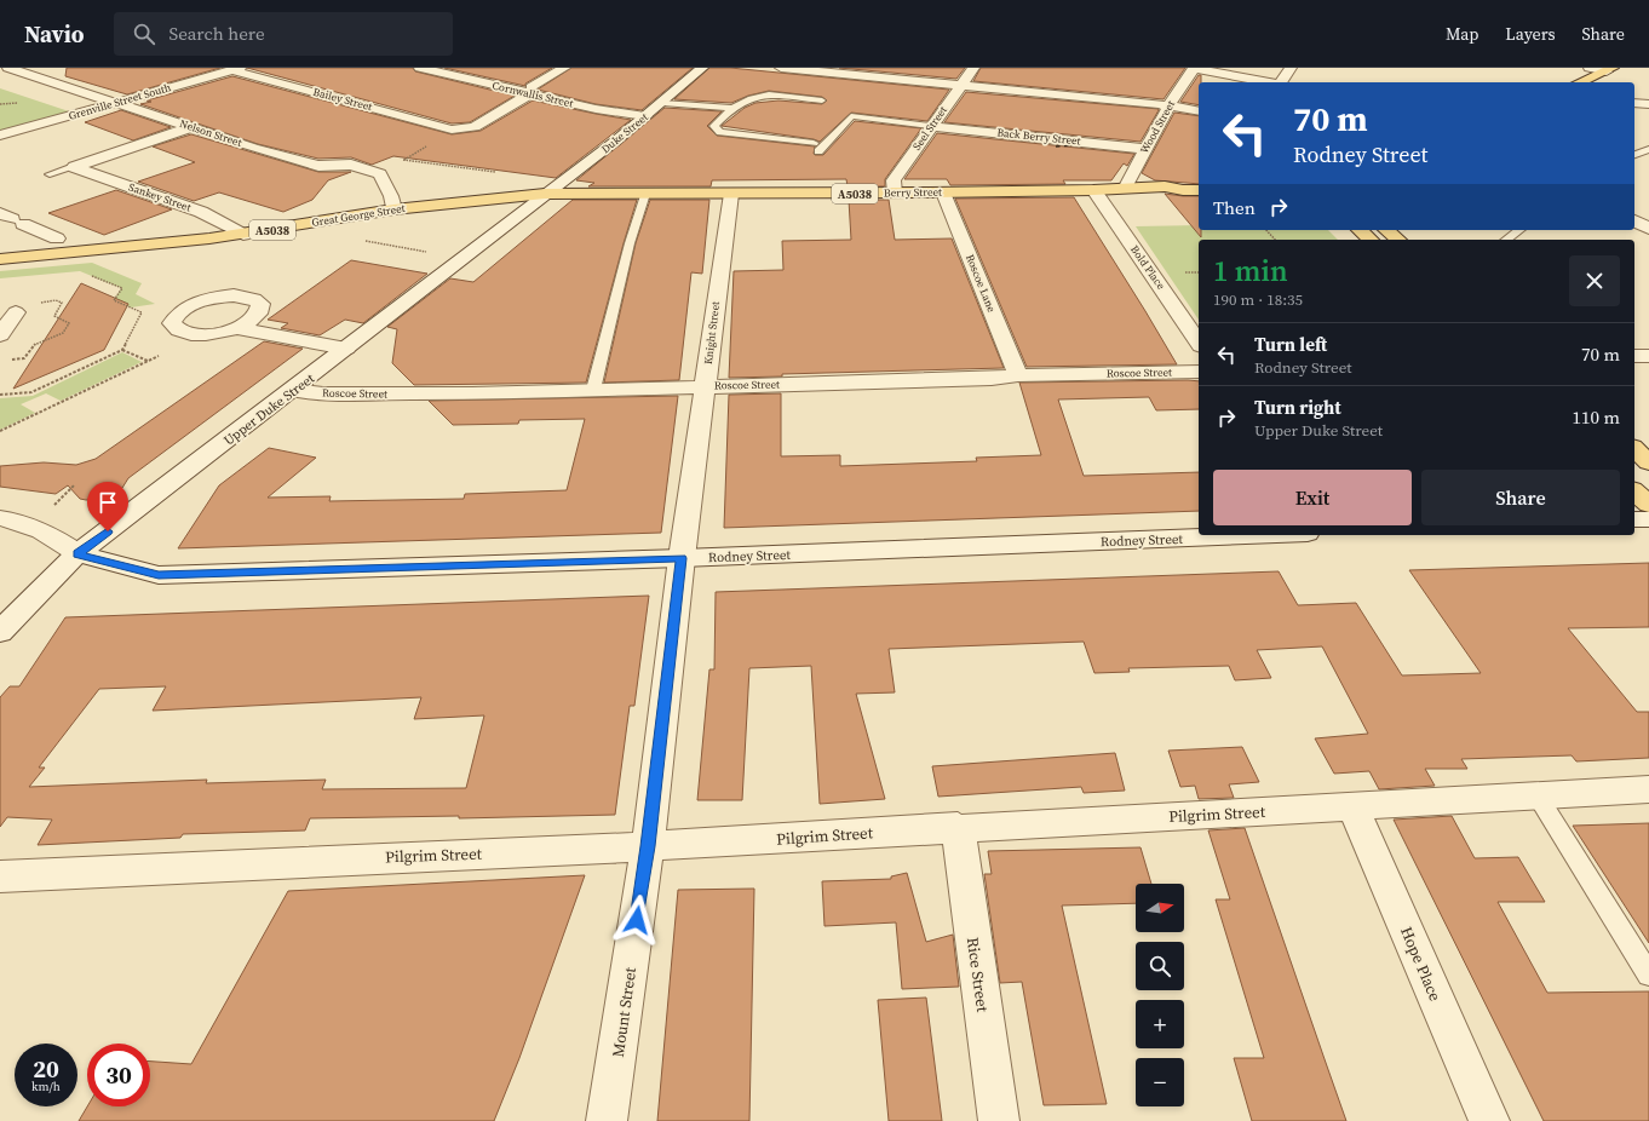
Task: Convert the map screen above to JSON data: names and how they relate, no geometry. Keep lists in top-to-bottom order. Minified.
{"streets":{"main road":["Berry Street","A5038","Great George Street"],"street":["Cornwallis Street","Bailey Street","Grenville Street South","Wood Street","Seel Street","Nelson Street","Duke Street","Back Berry Street","Sankey Street","Bold Place","Roscoe Lane","Knight Street","Roscoe Street","Upper Duke Street","Rodney Street","Pilgrim Street","Hope Place","Rice Street","Mount Street"]},"crossings":[["Cornwallis Street","Bailey Street"],["Cornwallis Street","Duke Street"],["Bailey Street","Grenville Street South"],["Grenville Street South","Nelson Street"],["Wood Street","Back Berry Street"],["Wood Street","Berry Street"],["Seel Street","Back Berry Street"],["Seel Street","Berry Street"],["Nelson Street","Great George Street"],["Duke Street","Berry Street"],["Duke Street","Great George Street"],["Duke Street","Upper Duke Street"],["Berry Street","Great George Street"],["Berry Street","Bold Place"],["Berry Street","Roscoe Lane"],["Berry Street","Knight Street"],["Berry Street","Upper Duke Street"],["Sankey Street","Great George Street"],["Great George Street","Upper Duke Street"],["Roscoe Lane","Roscoe Street"],["Knight Street","Roscoe Street"],["Knight Street","Rodney Street"],["Knight Street","Mount Street"],["Roscoe Street","Upper Duke Street"],["Upper Duke Street","Rodney Street"],["Rodney Street","Mount Street"],["Pilgrim Street","Hope Place"],["Pilgrim Street","Rice Street"],["Pilgrim Street","Mount Street"]],"north":"right","page":{"header":"Navio","search":"Search here","nav":["Map","Layers","Share"],"turn":["70 m","Rodney Street"],"then":"Then","heading":["1 min","190 m · 18:35"],"list":[{"name":"Turn left","note":"Rodney Street","value":"70 m"},{"name":"Turn right","note":"Upper Duke Street","value":"110 m"}],"buttons":["Exit","Share"],"map_buttons":["+","−"],"speed":"20 km/h","limit":"30"}}
